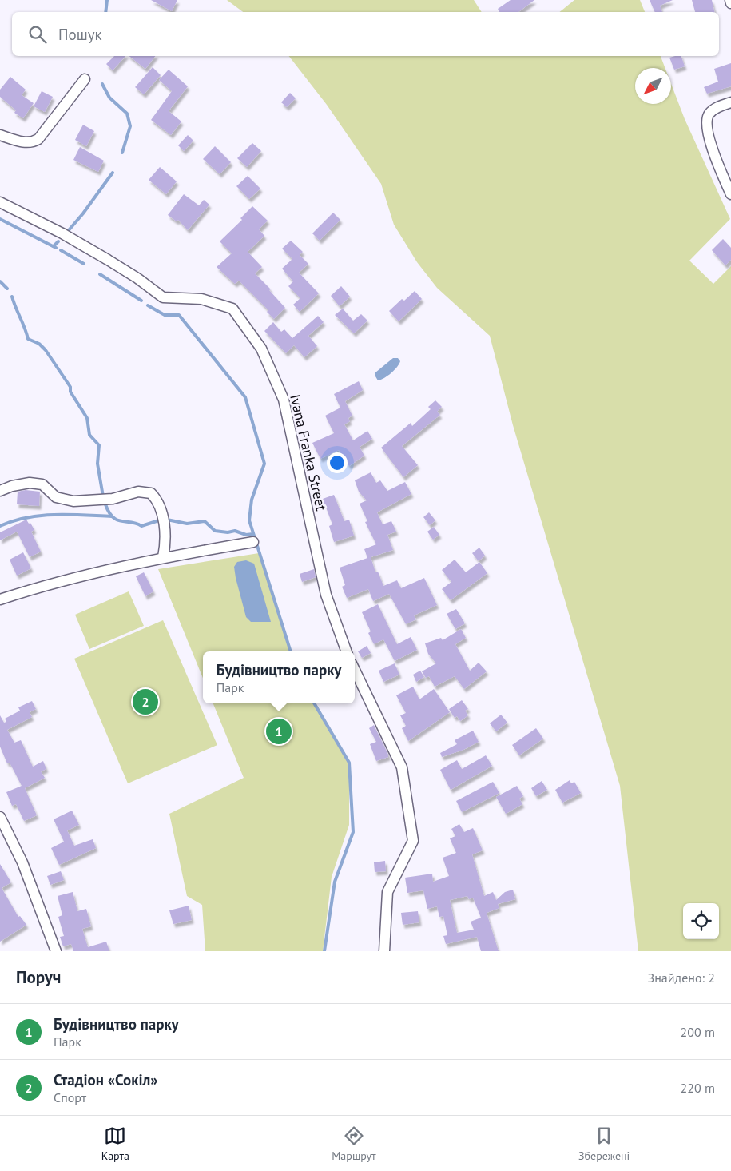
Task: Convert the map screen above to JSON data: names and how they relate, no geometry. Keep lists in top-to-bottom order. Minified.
{"streets":{"street":["Ivana Franka Street"]},"north":"bottom left","page":{"search":"Пошук","popup":["Будівництво парку","Парк"],"pins":["2","1"],"heading":["Поруч","Знайдено: 2"],"list":[{"mark":"1","name":"Будівництво парку","note":"Парк","value":"200 m"},{"mark":"2","name":"Стадіон «Сокіл»","note":"Спорт","value":"220 m"}],"nav":["Карта","Маршрут","Збережені"]}}
